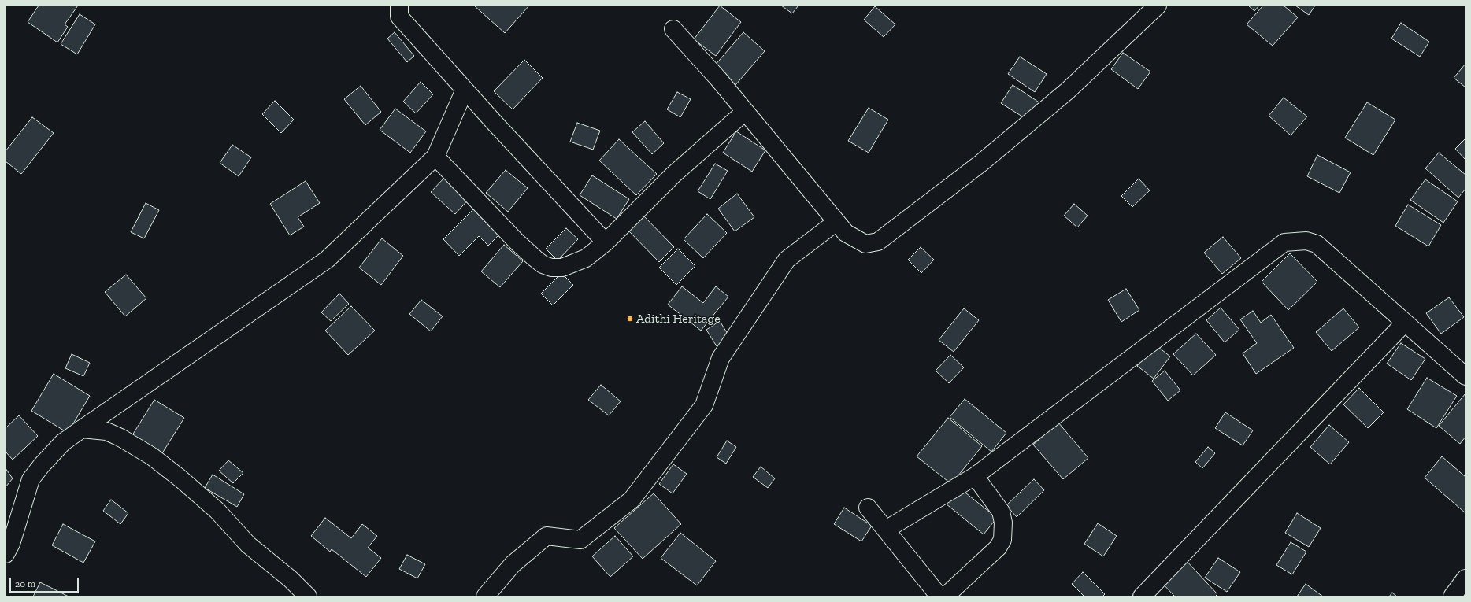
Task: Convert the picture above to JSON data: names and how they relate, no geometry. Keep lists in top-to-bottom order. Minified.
{"places":["Adithi Heritage"],"scale_bar":"20 m"}
